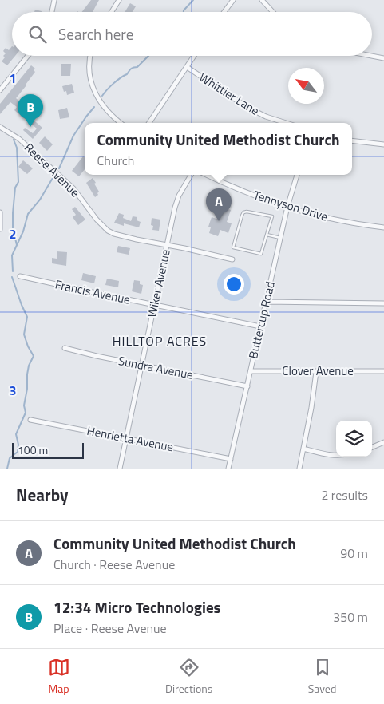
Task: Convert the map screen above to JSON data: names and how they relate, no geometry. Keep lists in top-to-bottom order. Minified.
{"streets":{"street":["Whittier Lane","Reese Avenue","Tennyson Drive","Wiker Avenue","Francis Avenue","Buttercup Road","Sundra Avenue","Clover Avenue","Henrietta Avenue"]},"crossings":[["Reese Avenue","Wiker Avenue"],["Tennyson Drive","Buttercup Road"],["Wiker Avenue","Francis Avenue"],["Wiker Avenue","Sundra Avenue"],["Wiker Avenue","Henrietta Avenue"],["Francis Avenue","Buttercup Road"],["Buttercup Road","Sundra Avenue"],["Buttercup Road","Clover Avenue"],["Buttercup Road","Henrietta Avenue"]],"districts":["HILLTOP ACRES"],"scale_bar":"100 m","north":"top left","page":{"search":"Search here","pins":["B","A"],"popup":["Community United Methodist Church","Church"],"scale":"100 m","heading":["Nearby","2 results"],"list":[{"mark":"A","name":"Community United Methodist Church","note":"Church · Reese Avenue","value":"90 m"},{"mark":"B","name":"12:34 Micro Technologies","note":"Place · Reese Avenue","value":"350 m"}],"nav":["Map","Directions","Saved"]},"grid":{"rows":["1","2","3"]}}
